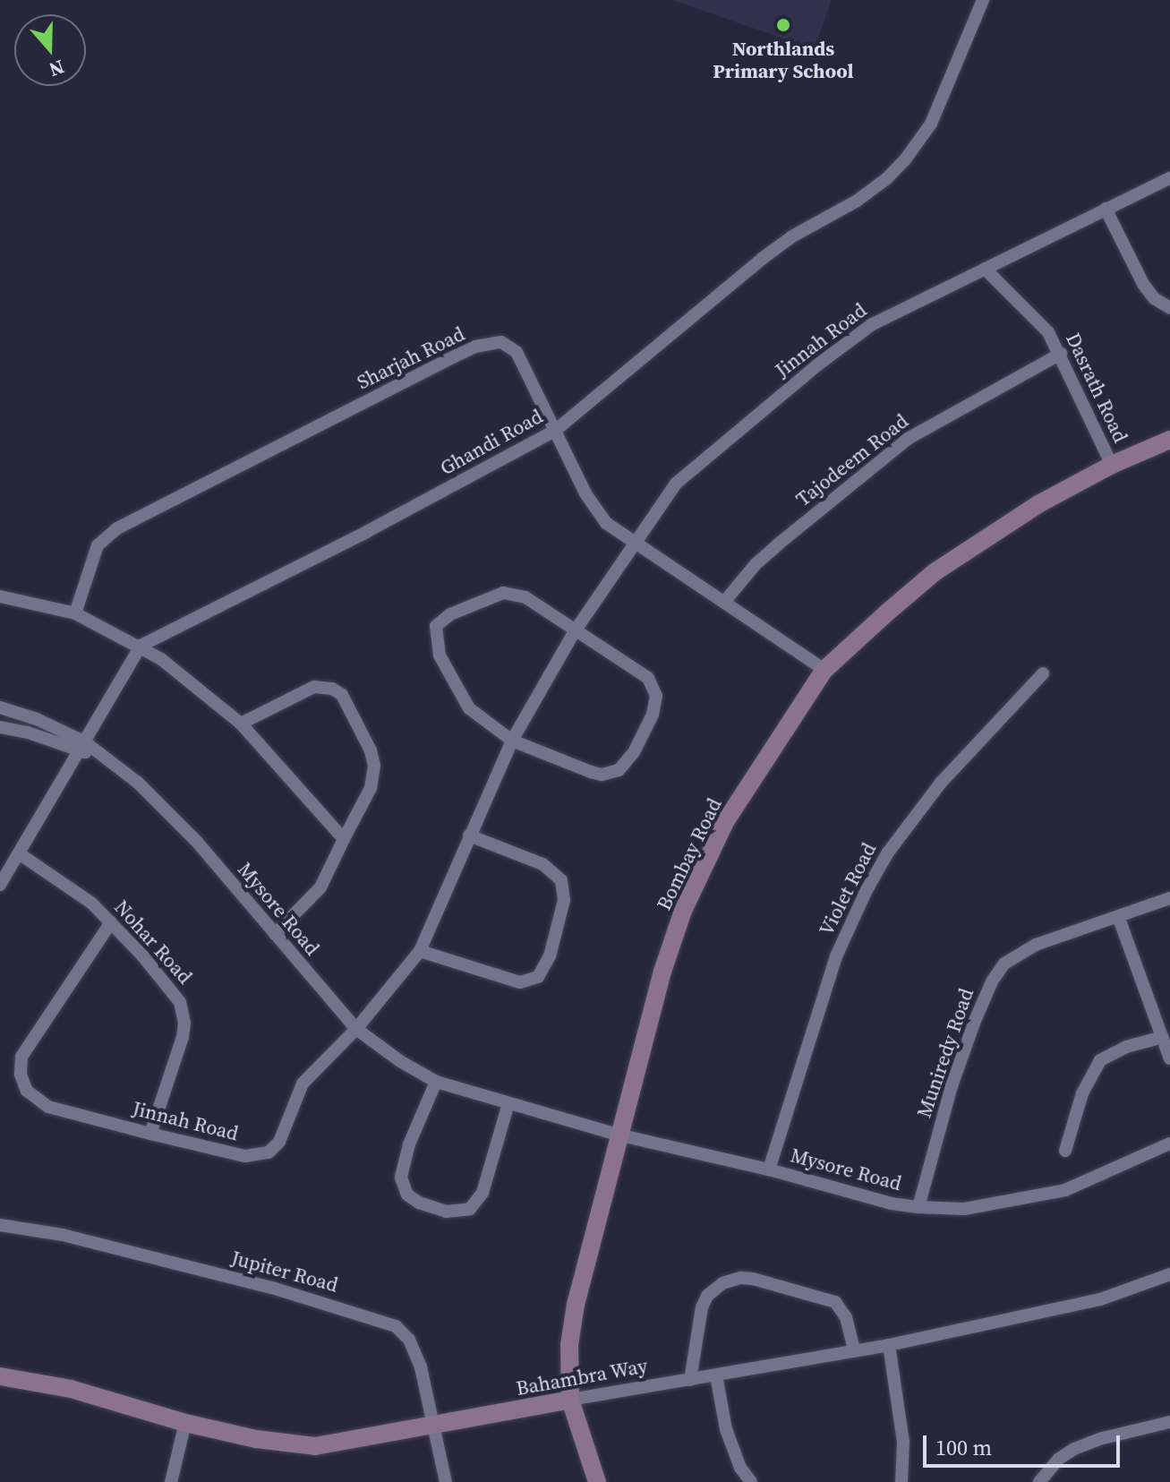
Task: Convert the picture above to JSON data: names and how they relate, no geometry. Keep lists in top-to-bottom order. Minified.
{"streets":{"street":["Jinnah Road","Sharjah Road","Dasrath Road","Ghandi Road","Tajodeem Road","Bombay Road","Violet Road","Mysore Road","Nohar Road","Muniredy Road","Jupiter Road","Bahambra Way"]},"crossings":[["Jinnah Road","Sharjah Road"],["Jinnah Road","Dasrath Road"],["Jinnah Road","Mysore Road"],["Jinnah Road","Nohar Road"],["Sharjah Road","Ghandi Road"],["Sharjah Road","Tajodeem Road"],["Sharjah Road","Bombay Road"],["Dasrath Road","Tajodeem Road"],["Dasrath Road","Bombay Road"],["Bombay Road","Mysore Road"],["Bombay Road","Bahambra Way"],["Violet Road","Mysore Road"],["Mysore Road","Muniredy Road"],["Jupiter Road","Bahambra Way"]],"places":["Northlands Primary School"],"scale_bar":"100 m","north":"bottom"}
